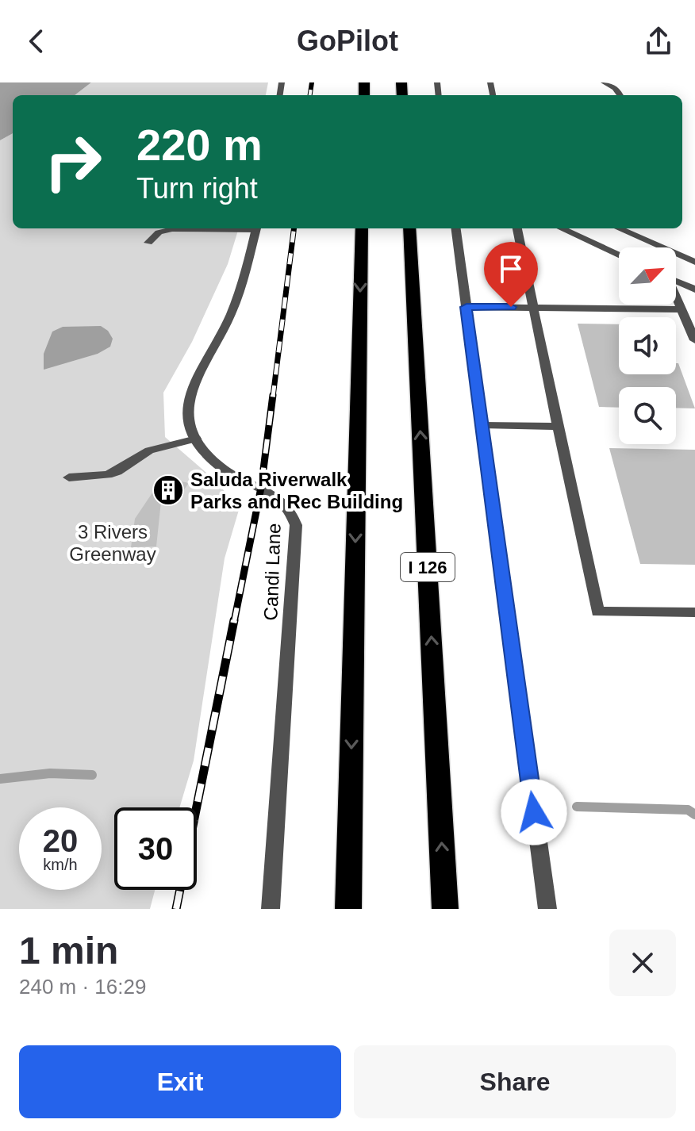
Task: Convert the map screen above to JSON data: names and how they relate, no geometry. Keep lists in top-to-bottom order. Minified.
{"streets":{"highway":["I 126"],"street":["Candi Lane"]},"parks":["3 Rivers Greenway"],"places":{"building":["Saluda Riverwalk Parks and Rec Building"]},"north":"top right","page":{"header":"GoPilot","turn":["220 m","Turn right"],"speed":"20 km/h","limit":"30","heading":["1 min","240 m · 16:29"],"buttons":["Exit","Share"]}}
